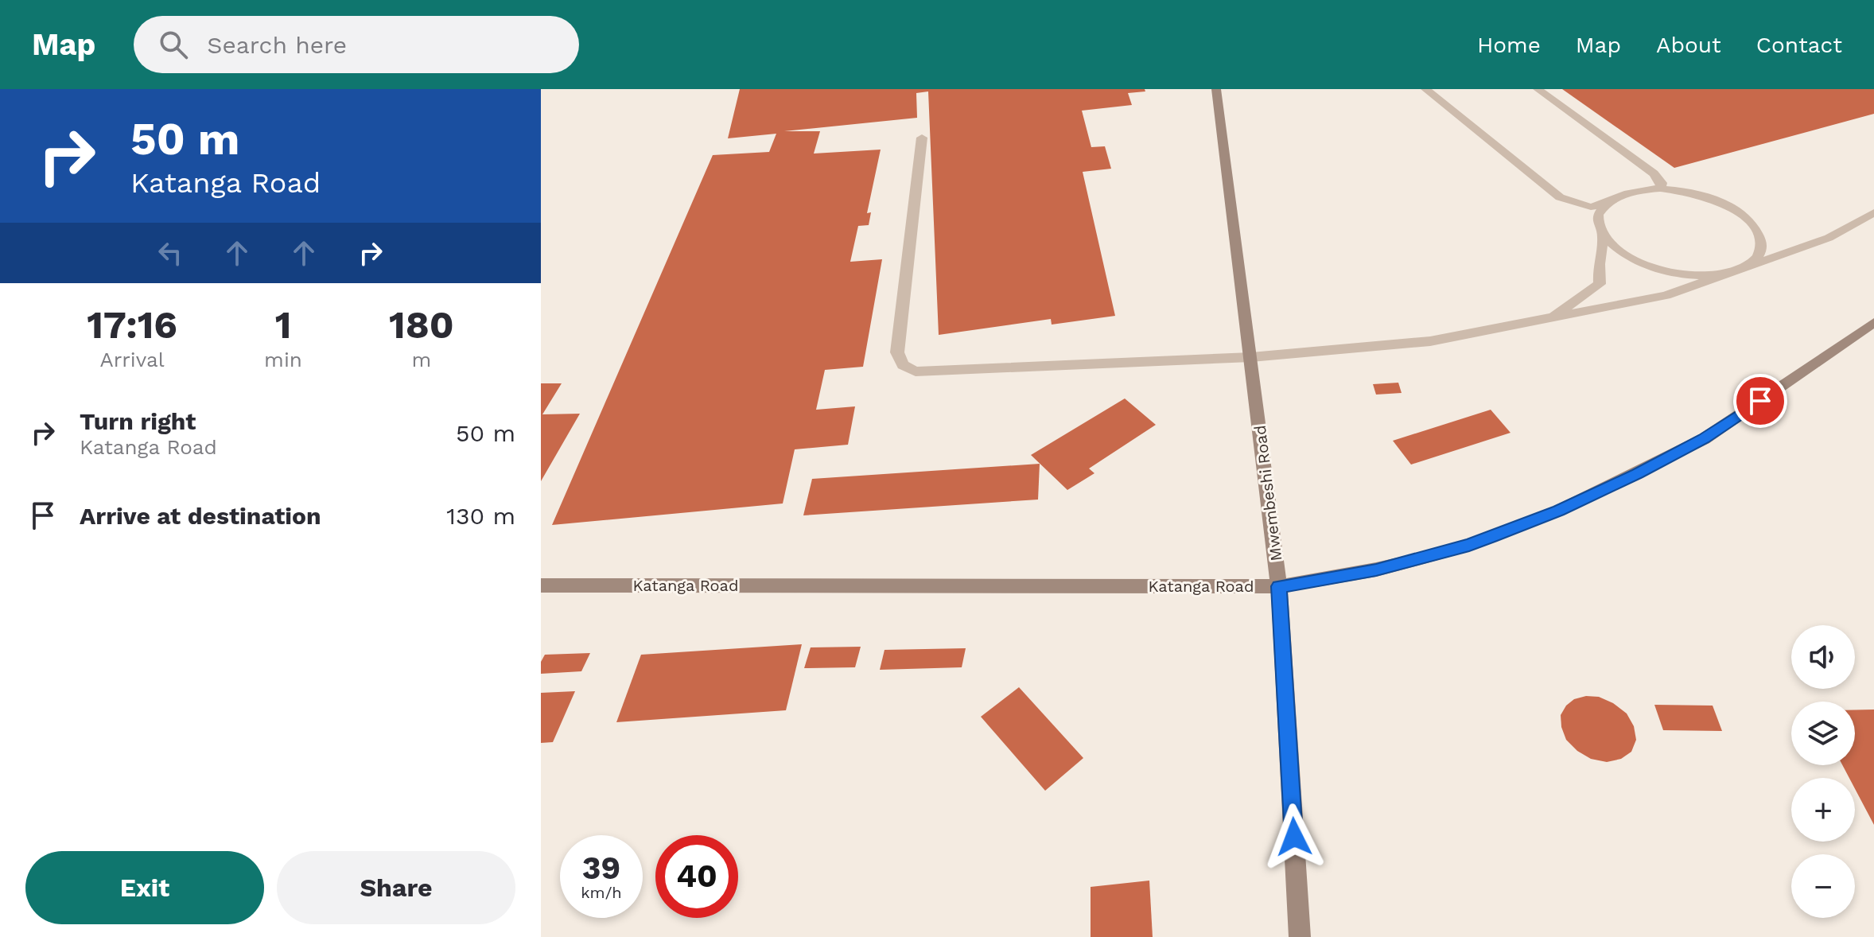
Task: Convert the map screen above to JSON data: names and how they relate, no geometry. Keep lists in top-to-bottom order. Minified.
{"streets":{"street":["Mwembeshi Road","Katanga Road"]},"crossings":[["Mwembeshi Road","Katanga Road"]],"page":{"header":"Map","search":"Search here","nav":["Home","Map","About","Contact"],"turn":["50 m","Katanga Road"],"eta":["17:16","Arrival","1","min","180","m"],"list":[{"name":"Turn right","note":"Katanga Road","value":"50 m"},{"name":"Arrive at destination","value":"130 m"}],"map_buttons":["+","−"],"speed":"39 km/h","limit":"40","buttons":["Exit","Share"]}}
